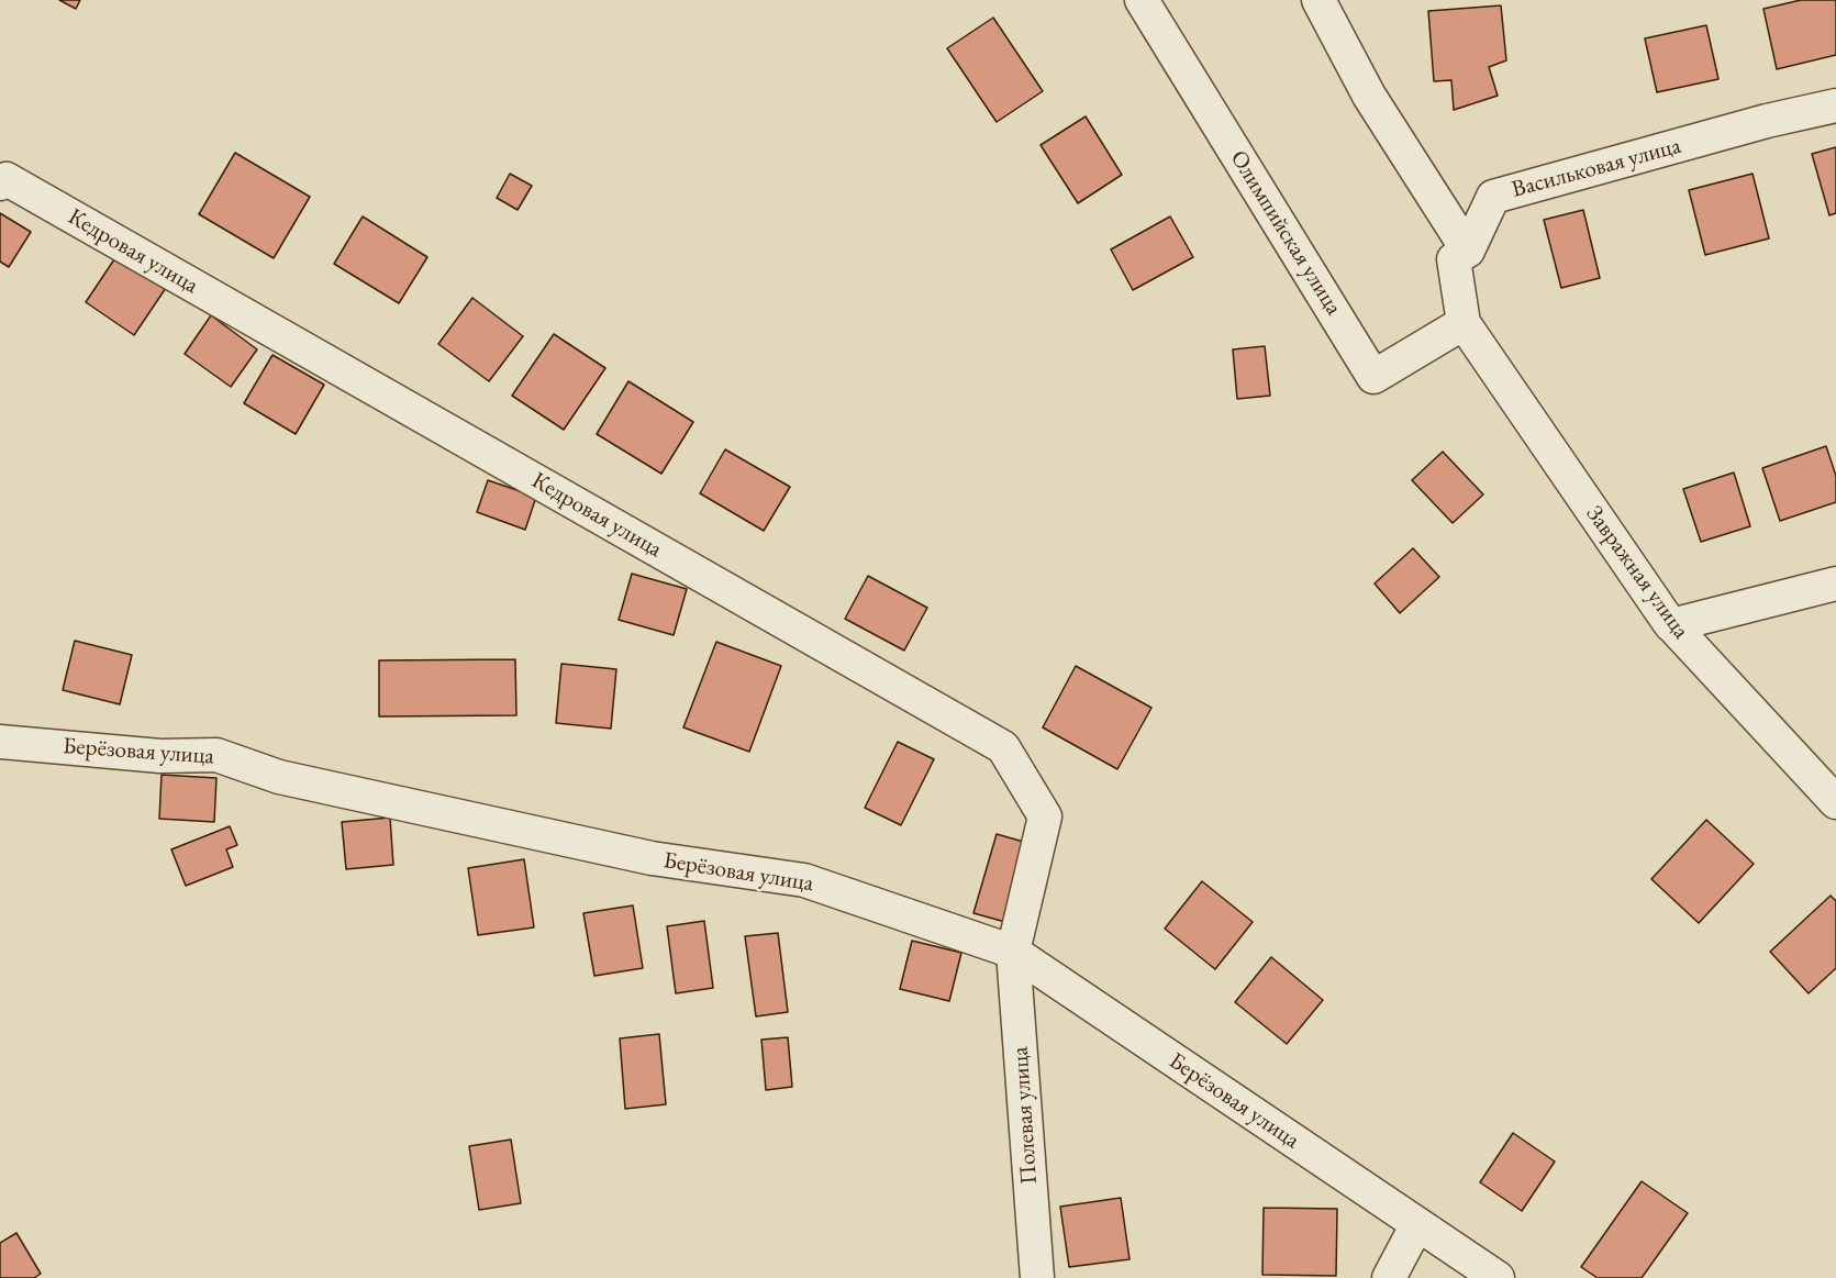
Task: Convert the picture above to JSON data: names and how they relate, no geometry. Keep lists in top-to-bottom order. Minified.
{"streets":{"street":["Васильковая улица","Олимпийская улица","Кедровая улица","Завражная улица","Берёзовая улица","Полевая улица"]},"crossings":[["Васильковая улица","Олимпийская улица"],["Васильковая улица","Завражная улица"],["Олимпийская улица","Завражная улица"],["Кедровая улица","Берёзовая улица"],["Кедровая улица","Полевая улица"],["Берёзовая улица","Полевая улица"]]}
